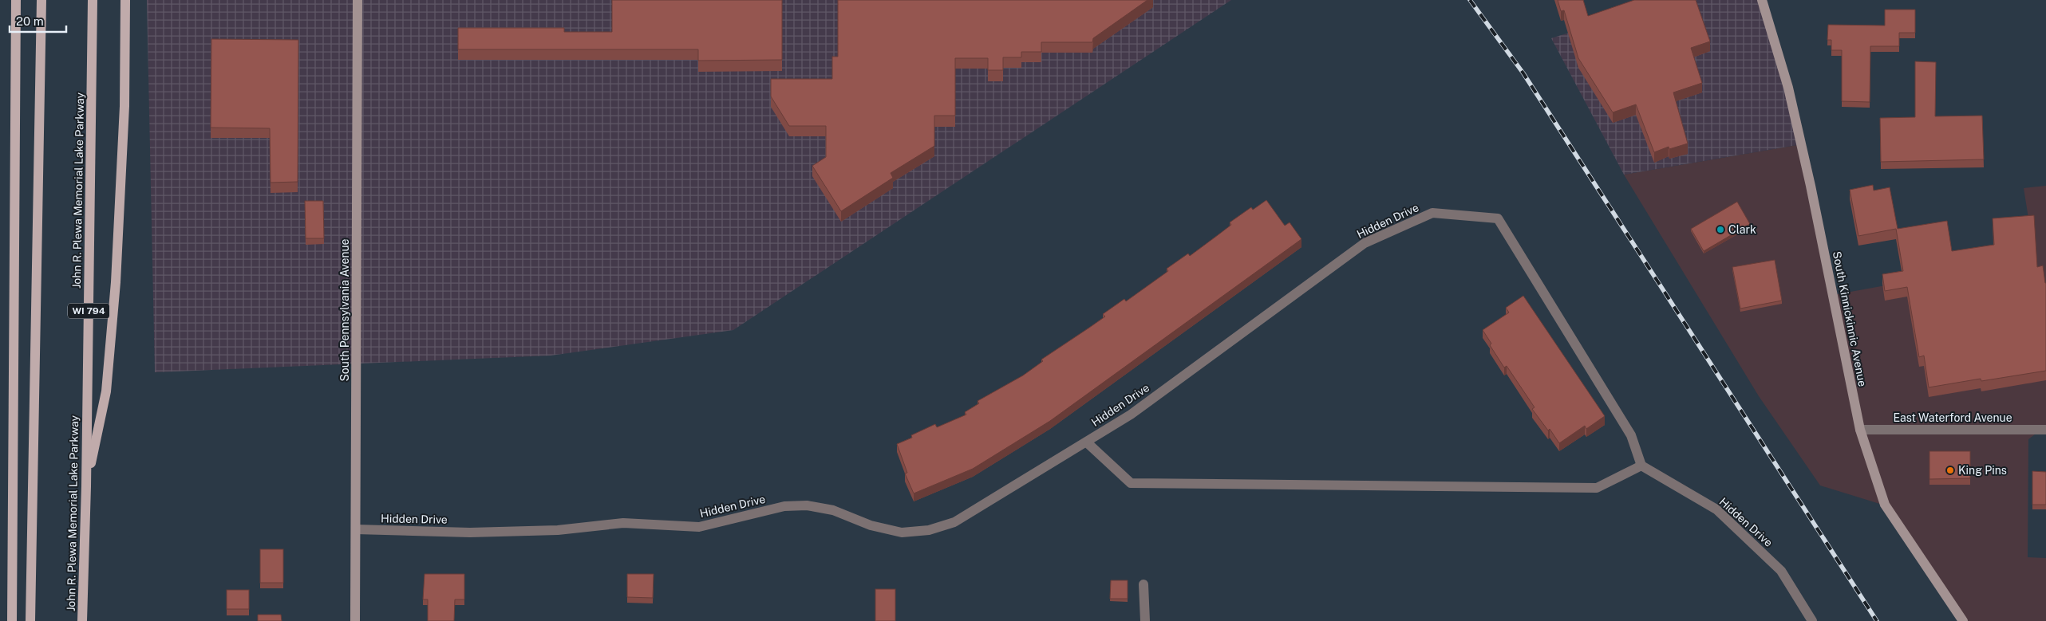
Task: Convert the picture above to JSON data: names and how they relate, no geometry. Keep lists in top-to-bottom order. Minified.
{"streets":{"main road":["John R. Plewa Memorial Lake Parkway","WI 794"],"street":["Hidden Drive","South Pennsylvania Avenue","South Kinnickinnic Avenue","East Waterford Avenue"]},"crossings":[["Hidden Drive","South Pennsylvania Avenue"],["South Kinnickinnic Avenue","East Waterford Avenue"]],"places":["Clark","King Pins"],"scale_bar":"20 m"}
